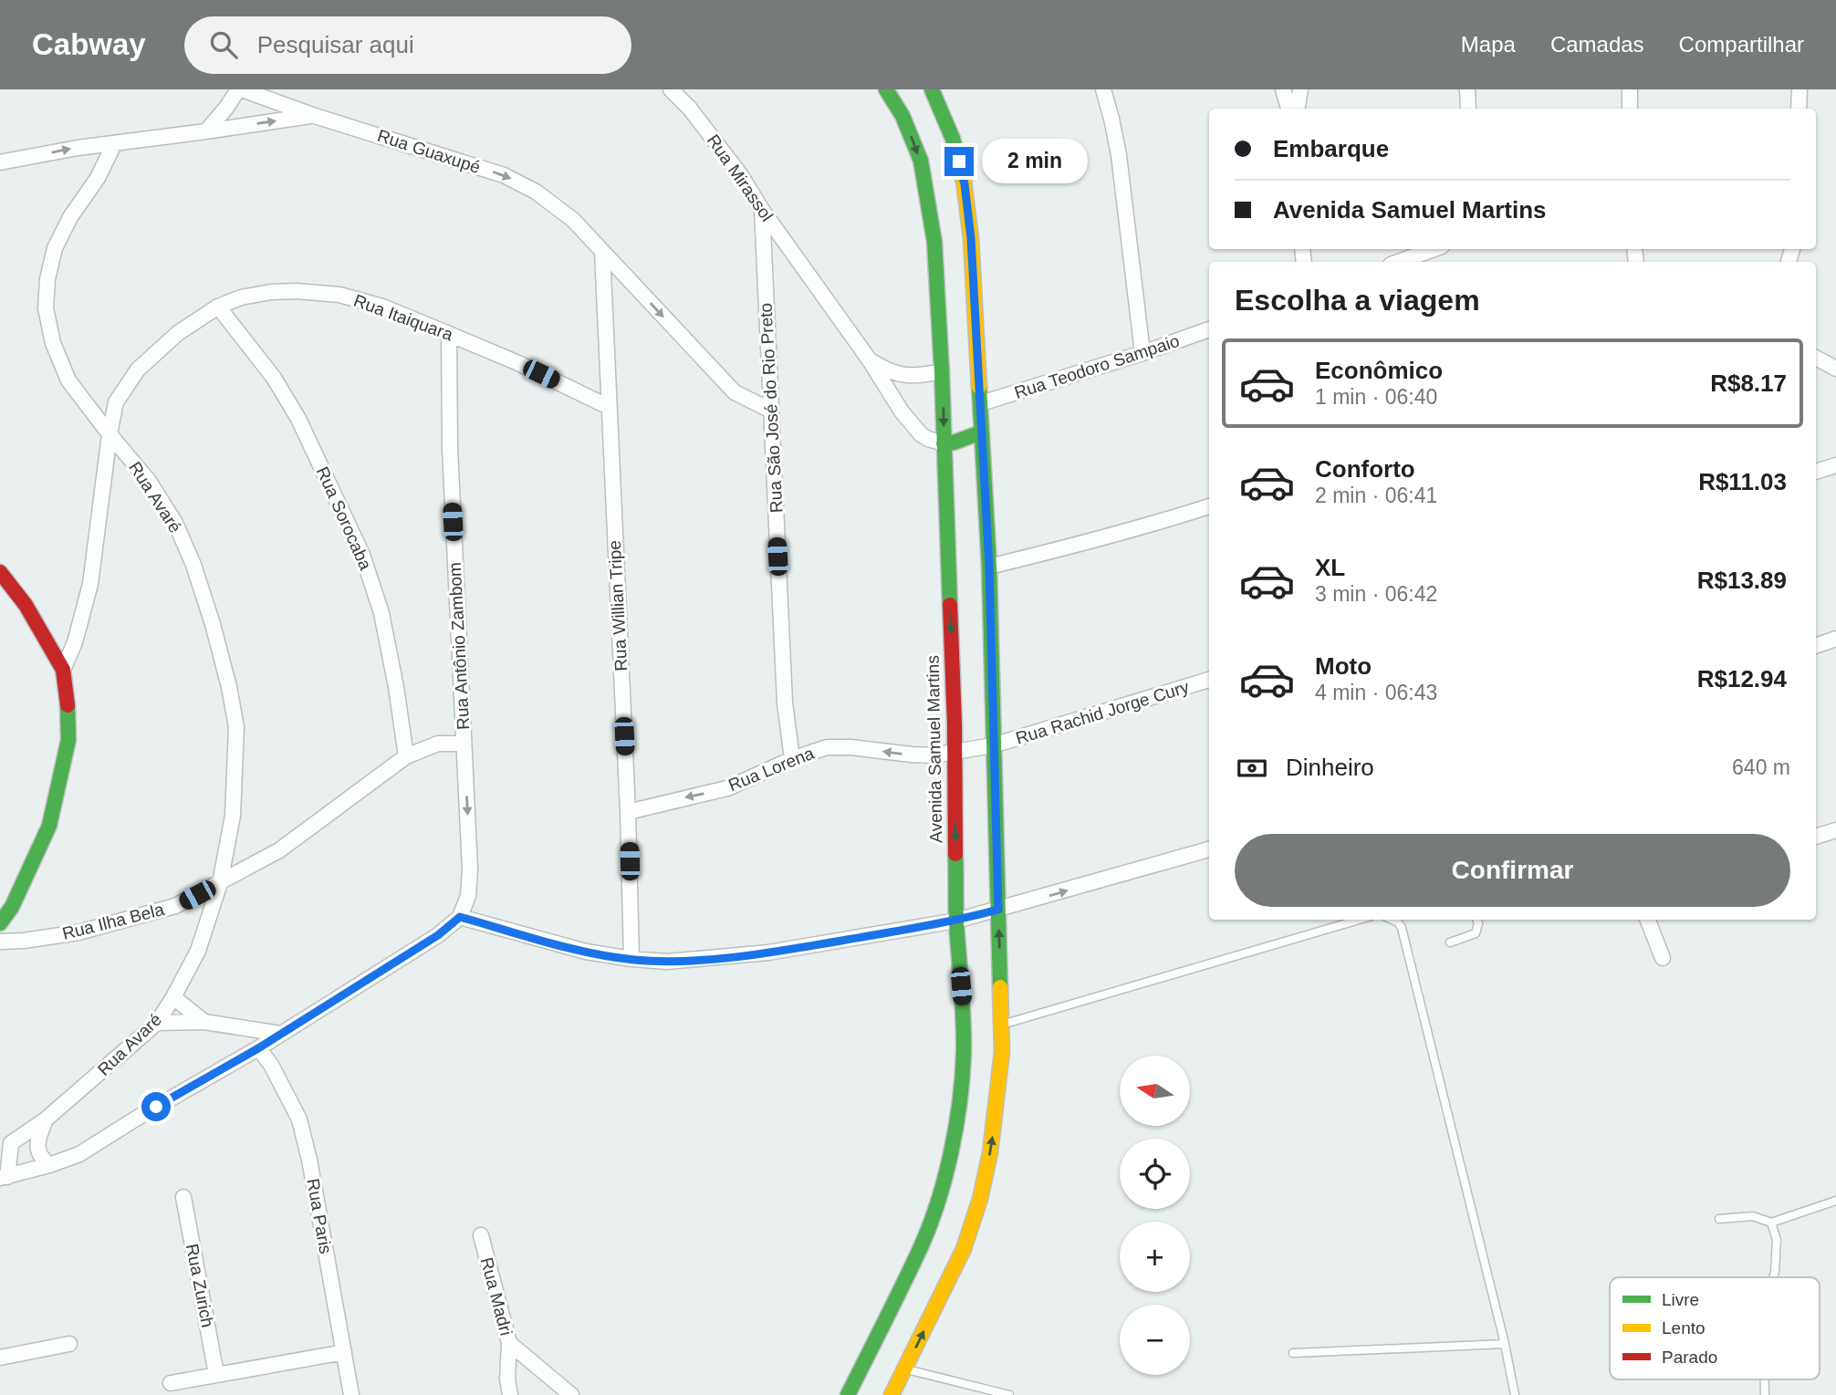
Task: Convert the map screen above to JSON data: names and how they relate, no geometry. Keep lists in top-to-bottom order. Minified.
{"streets":{"main road":["Avenida Samuel Martins"],"street":["Rua Guaxupé","Rua Mirassol","Rua Itaiquara","Rua Teodoro Sampaio","Rua São José do Rio Preto","Rua Avaré","Rua Sorocaba","Rua Willian Tripe","Rua Antônio Zambom","Rua Rachid Jorge Cury","Rua Lorena","Rua Ilha Bela","Rua Paris","Rua Zurich","Rua Madri"]},"crossings":[["Rua Guaxupé","Rua São José do Rio Preto"],["Rua Guaxupé","Rua Avaré"],["Rua Guaxupé","Rua Willian Tripe"],["Rua Mirassol","Rua São José do Rio Preto"],["Rua Mirassol","Avenida Samuel Martins"],["Rua Itaiquara","Rua Avaré"],["Rua Itaiquara","Rua Sorocaba"],["Rua Itaiquara","Rua Willian Tripe"],["Rua Itaiquara","Rua Antônio Zambom"],["Rua São José do Rio Preto","Rua Lorena"],["Rua Avaré","Rua Ilha Bela"],["Rua Willian Tripe","Rua Lorena"],["Rua Rachid Jorge Cury","Avenida Samuel Martins"],["Rua Rachid Jorge Cury","Rua Lorena"],["Avenida Samuel Martins","Rua Lorena"]],"one_way":["Rua Guaxupé","Rua Lorena"],"legend":["Livre","Lento","Parado"],"north":"left","page":{"header":"Cabway","search":"Pesquisar aqui","nav":["Mapa","Camadas","Compartilhar"],"banner":["Embarque","Avenida Samuel Martins"],"bubble":"2 min","heading":"Escolha a viagem","list":[{"name":"Econômico","note":"1 min · 06:40","value":"R$8.17"},{"name":"Conforto","note":"2 min · 06:41","value":"R$11.03"},{"name":"XL","note":"3 min · 06:42","value":"R$13.89"},{"name":"Moto","note":"4 min · 06:43","value":"R$12.94"}],"pay":["Dinheiro","640 m"],"buttons":"Confirmar","map_buttons":["+","−"]}}
